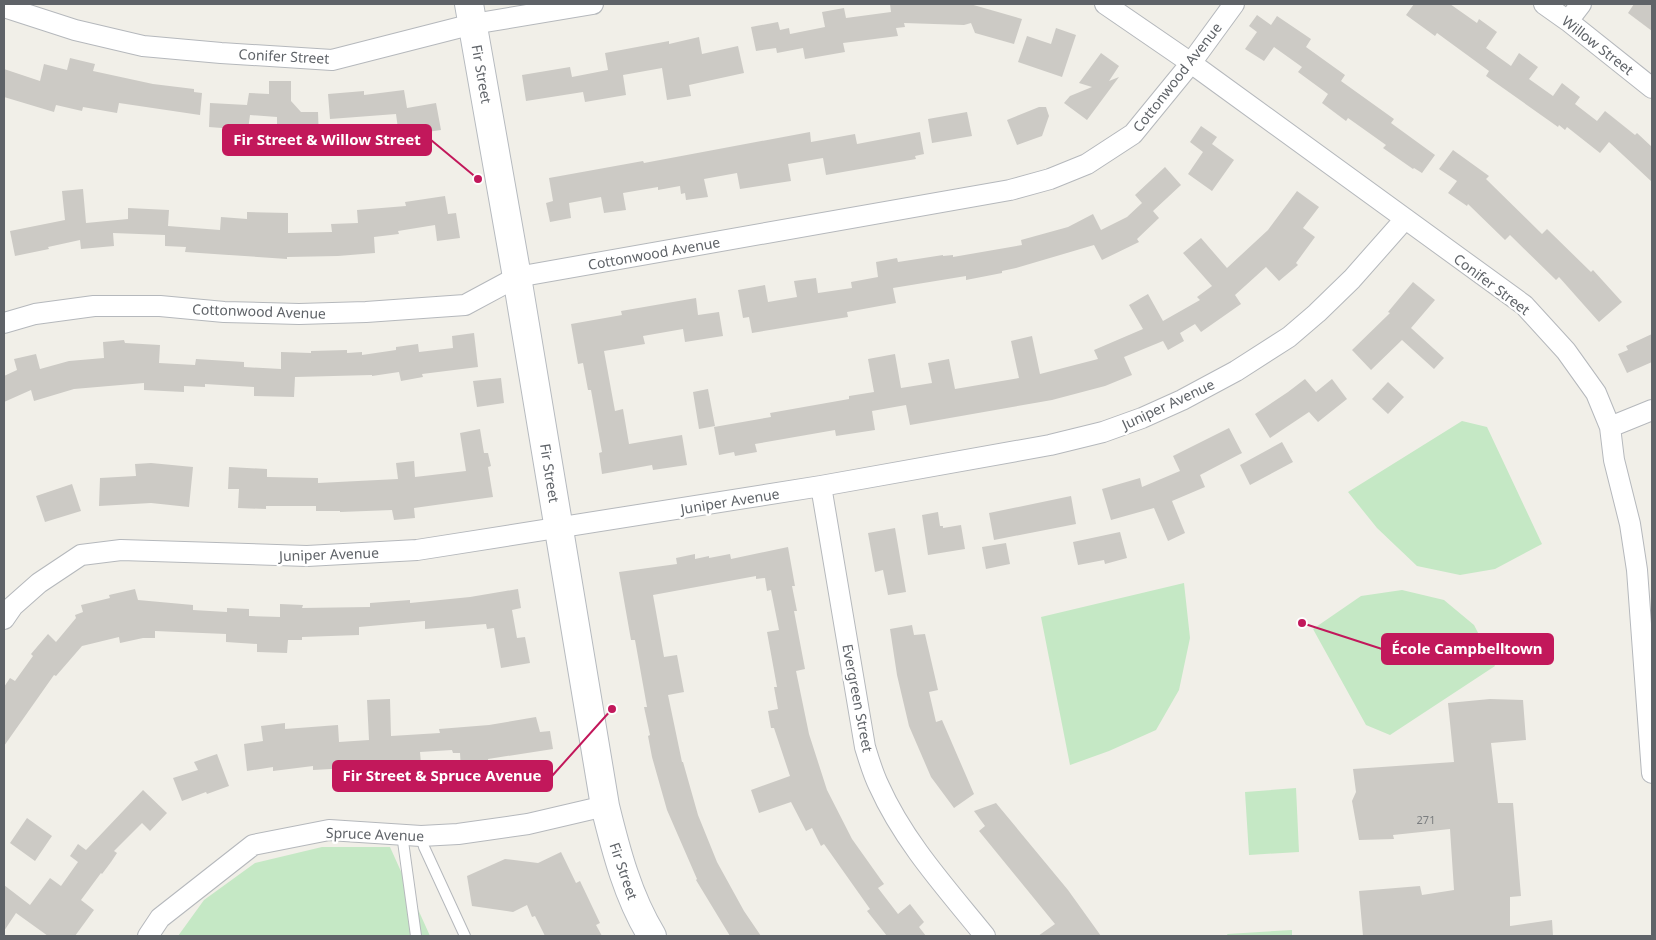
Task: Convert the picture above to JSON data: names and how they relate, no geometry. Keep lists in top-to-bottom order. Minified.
{"streets":{"street":["Willow Street","Conifer Street","Fir Street","Cottonwood Avenue","Juniper Avenue","Evergreen Street","Spruce Avenue"]},"crossings":[["Conifer Street","Fir Street"],["Conifer Street","Cottonwood Avenue"],["Conifer Street","Juniper Avenue"],["Fir Street","Cottonwood Avenue"],["Fir Street","Juniper Avenue"],["Fir Street","Spruce Avenue"],["Juniper Avenue","Evergreen Street"]],"places":["Fir Street & Willow Street","École Campbelltown","Fir Street & Spruce Avenue"],"house_numbers":["271"]}
